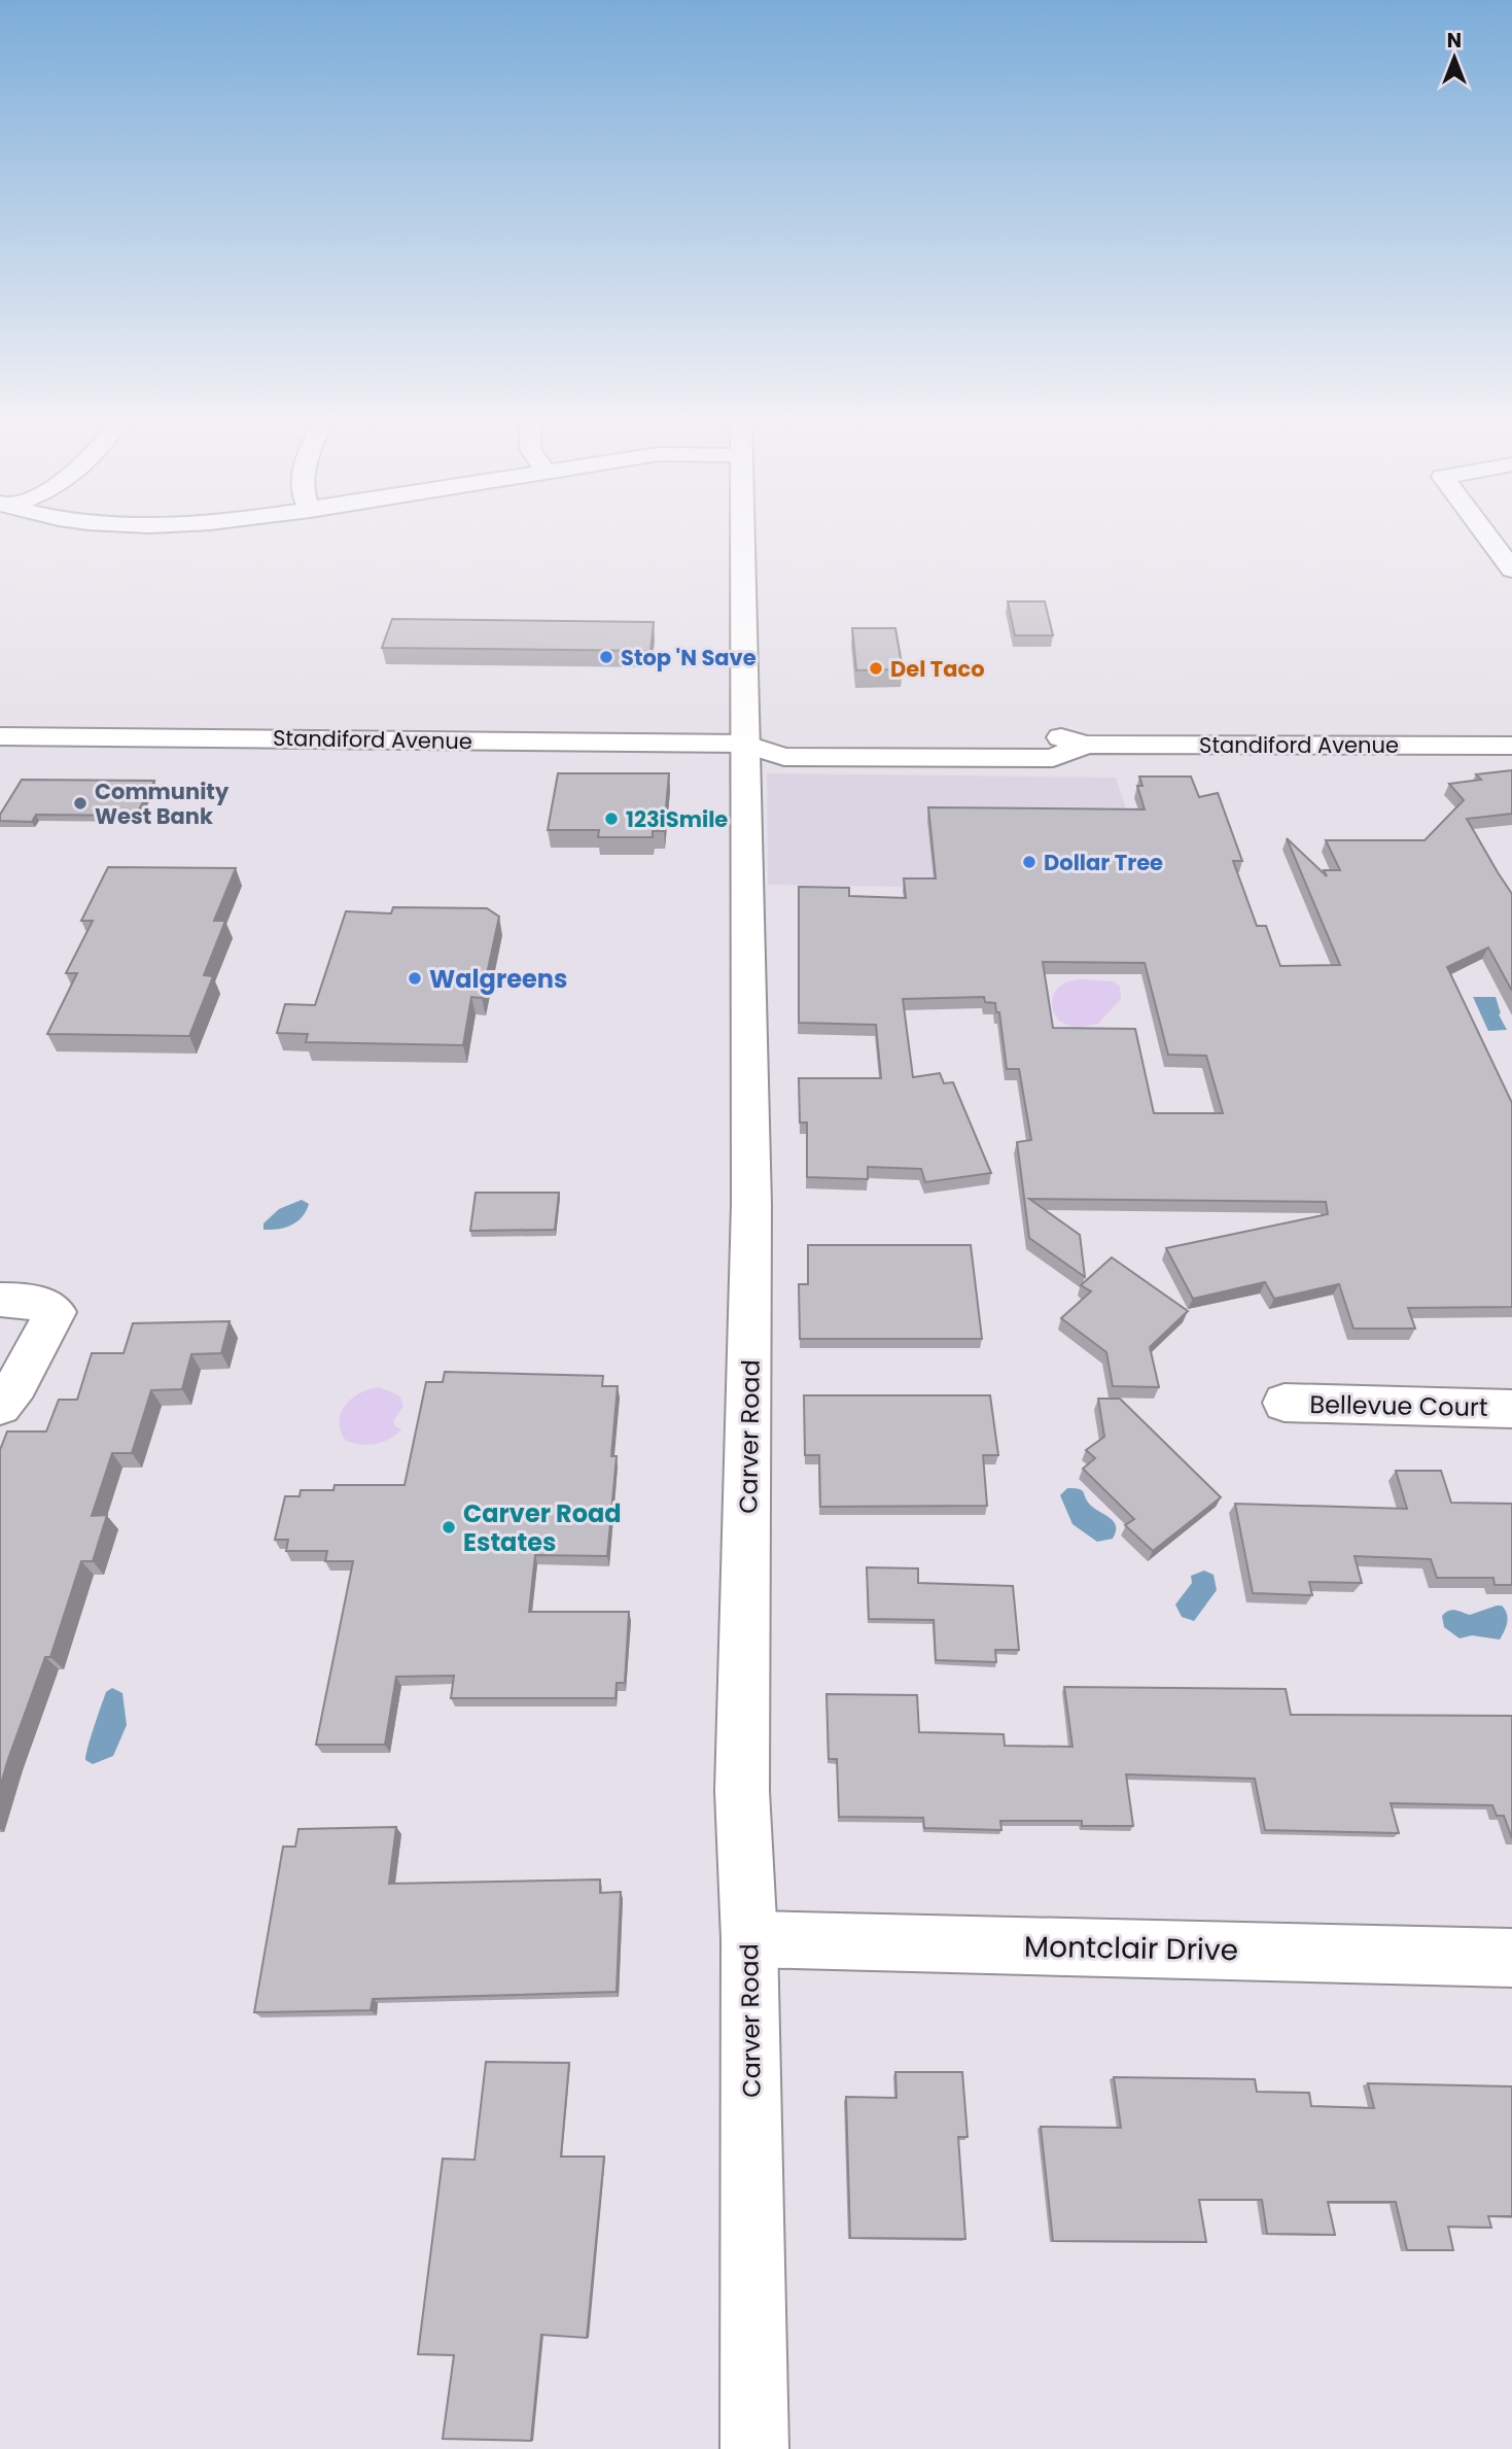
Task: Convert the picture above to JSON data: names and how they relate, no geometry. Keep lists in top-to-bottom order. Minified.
{"streets":{"street":["Standiford Avenue","Bellevue Court","Carver Road","Montclair Drive"]},"crossings":[["Standiford Avenue","Carver Road"],["Carver Road","Montclair Drive"]],"places":["Stop 'N Save","Del Taco","Community West Bank","123iSmile","Dollar Tree","Walgreens","Carver Road Estates"],"north":"top"}
